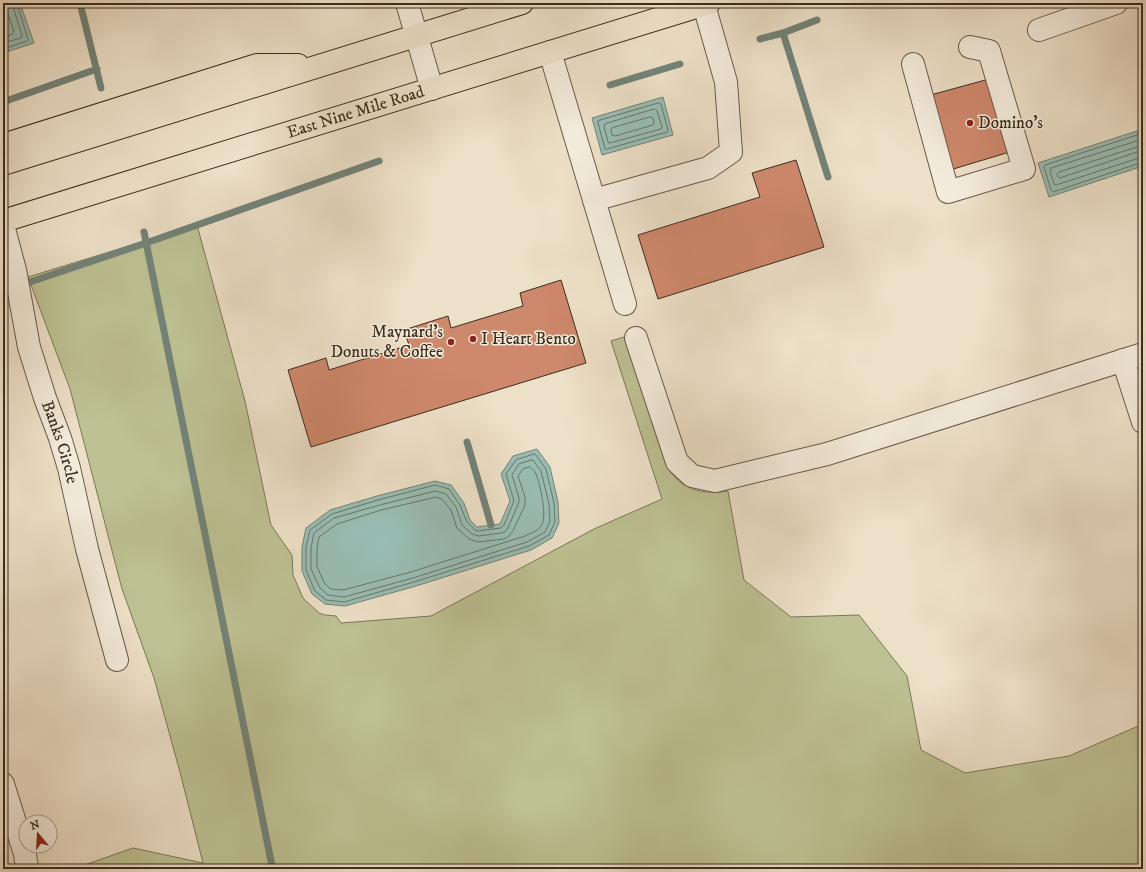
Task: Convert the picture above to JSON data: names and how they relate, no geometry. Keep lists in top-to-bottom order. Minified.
{"streets":{"main road":["East Nine Mile Road"],"street":["Banks Circle"]},"places":["Domino's","I Heart Bento","Maynard's Donuts & Coffee"],"north":"top"}
